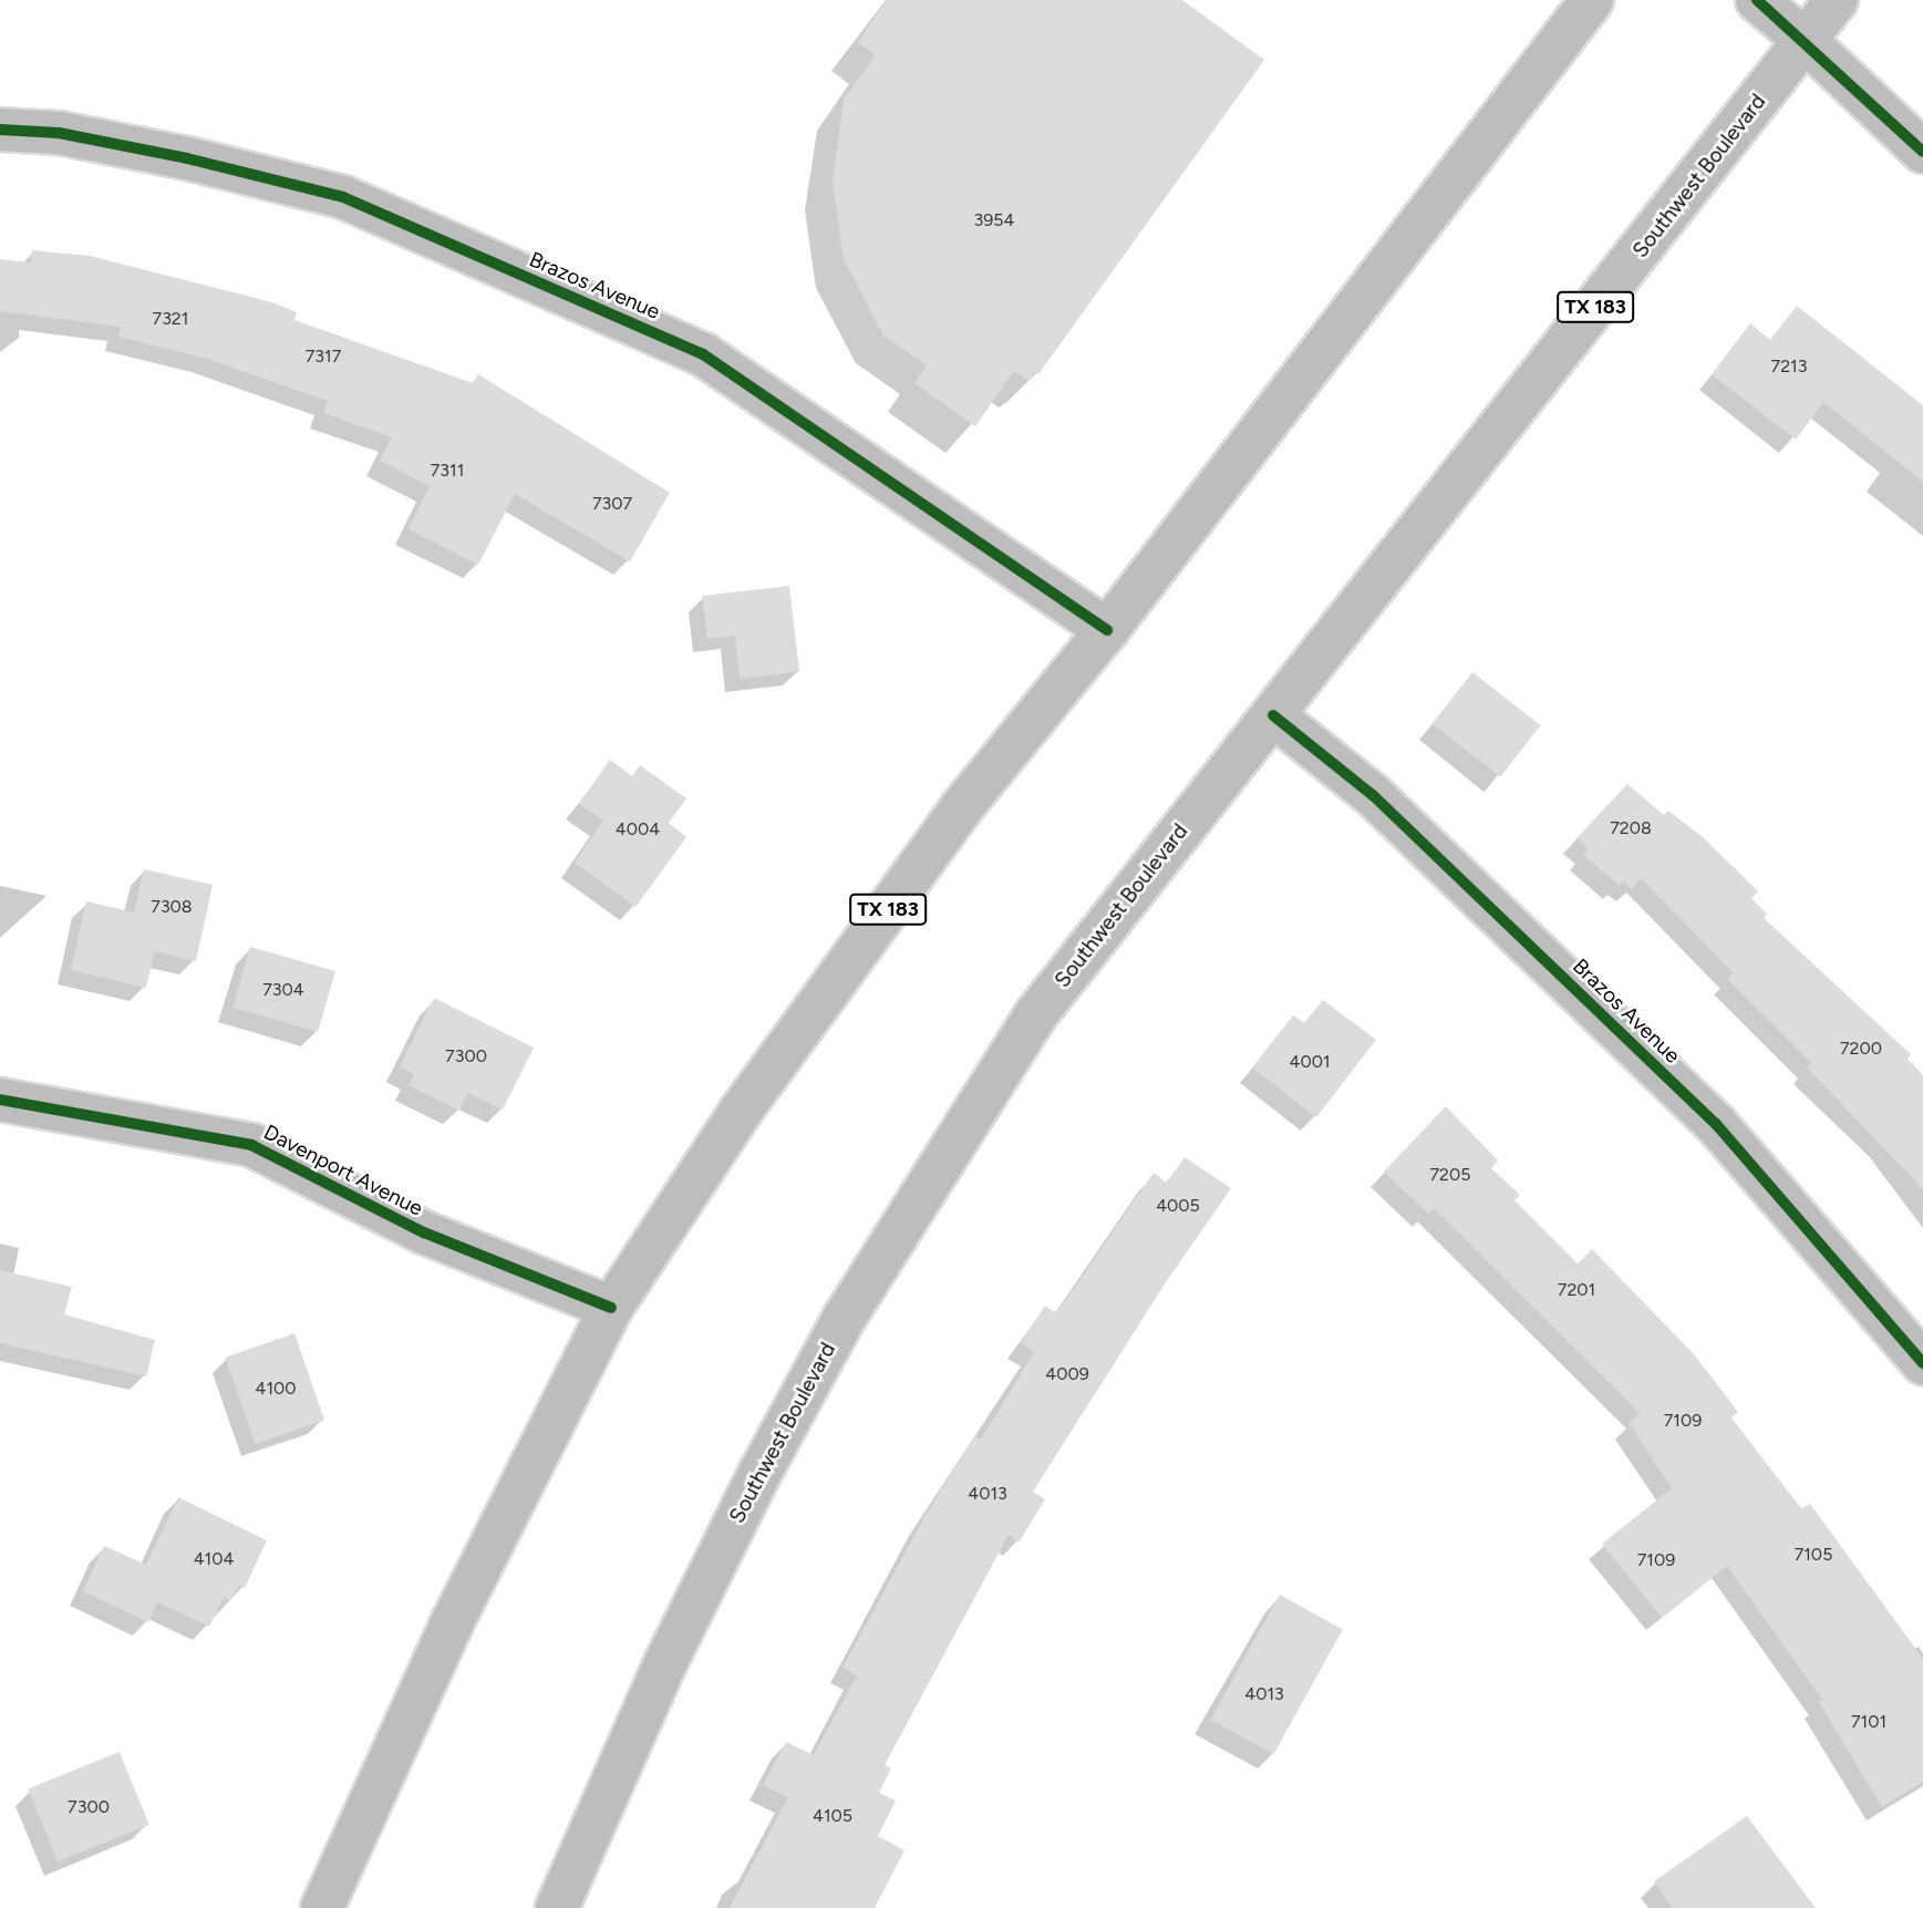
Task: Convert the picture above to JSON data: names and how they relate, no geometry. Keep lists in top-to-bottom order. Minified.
{"streets":{"main road":["Southwest Boulevard","Brazos Avenue","TX 183","Davenport Avenue"]},"crossings":[["Southwest Boulevard","Brazos Avenue"],["Brazos Avenue","TX 183"],["TX 183","Davenport Avenue"]],"house_numbers":["3954","7321","7317","7213","7311","7307","7208","4004","7308","7304","7200","7300","4001","7205","4005","7201","4009","4100","7109","4013","7105","4104","7109","4013","7101","7300","4105"]}
